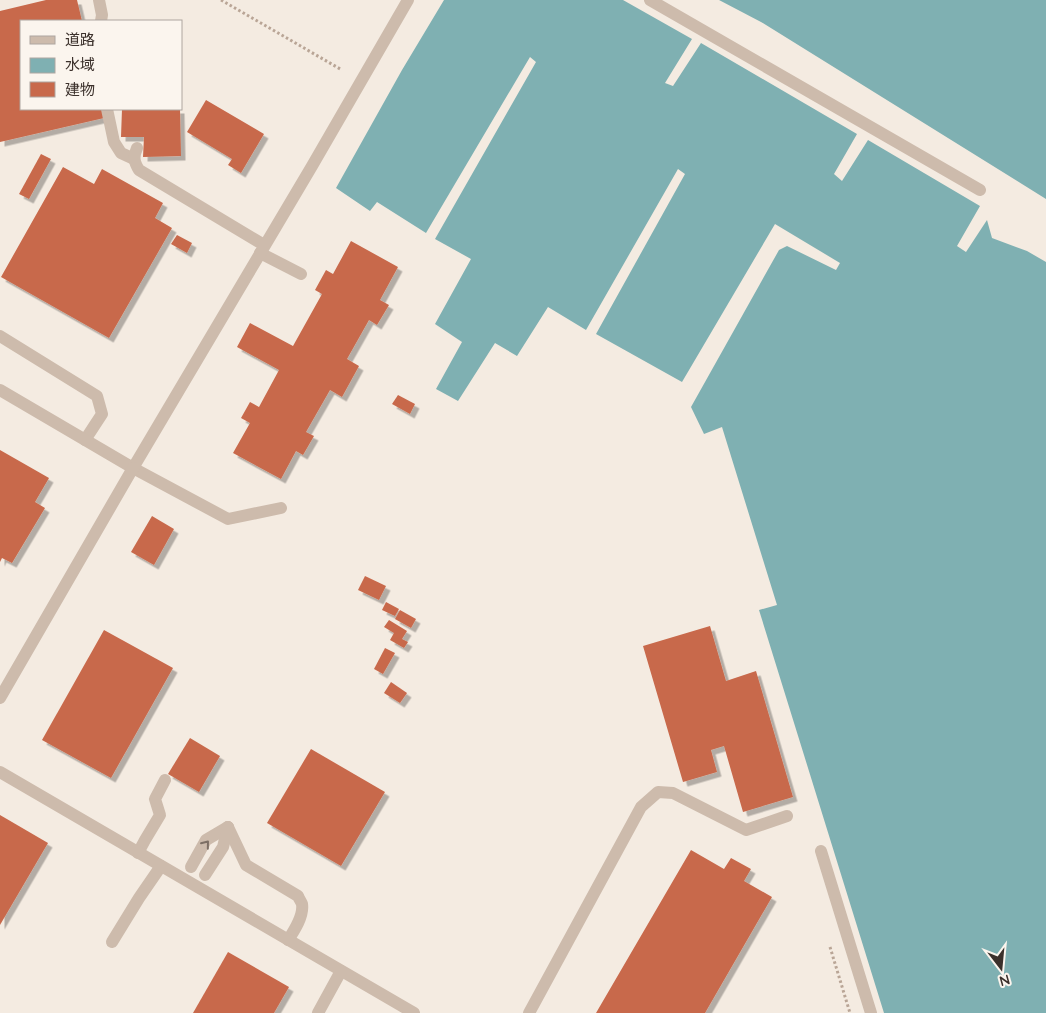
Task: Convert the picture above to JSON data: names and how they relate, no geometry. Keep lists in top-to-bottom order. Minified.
{"legend":["道路","水域","建物"],"north":"bottom"}
